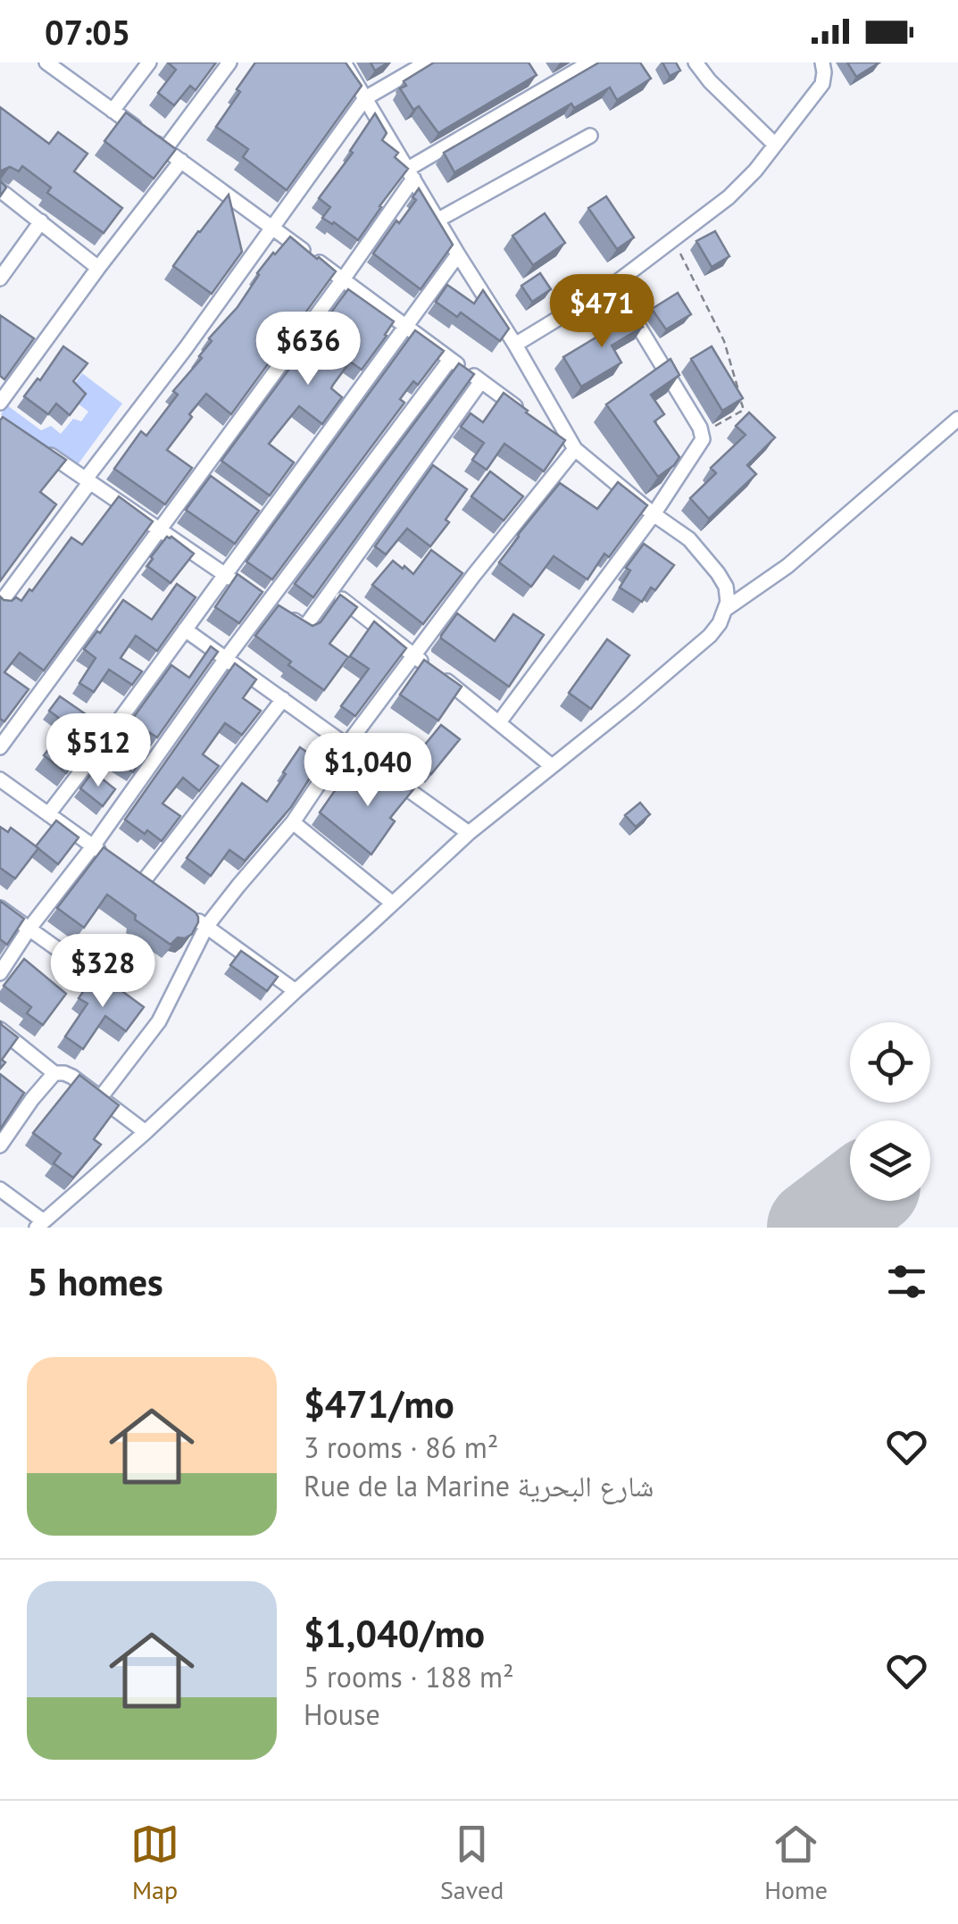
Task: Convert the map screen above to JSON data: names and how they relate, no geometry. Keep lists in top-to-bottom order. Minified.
{"page":{"status":"07:05","price":["$471","$636","$512","$1,040","$328"],"heading":"5 homes","list":[{"name":"$471/mo","note":"3 rooms · 86 m² · Rue de la Marine شارع البحرية"},{"name":"$1,040/mo","note":"5 rooms · 188 m² · House"}],"tabs":["Map","Saved","Home"]}}
